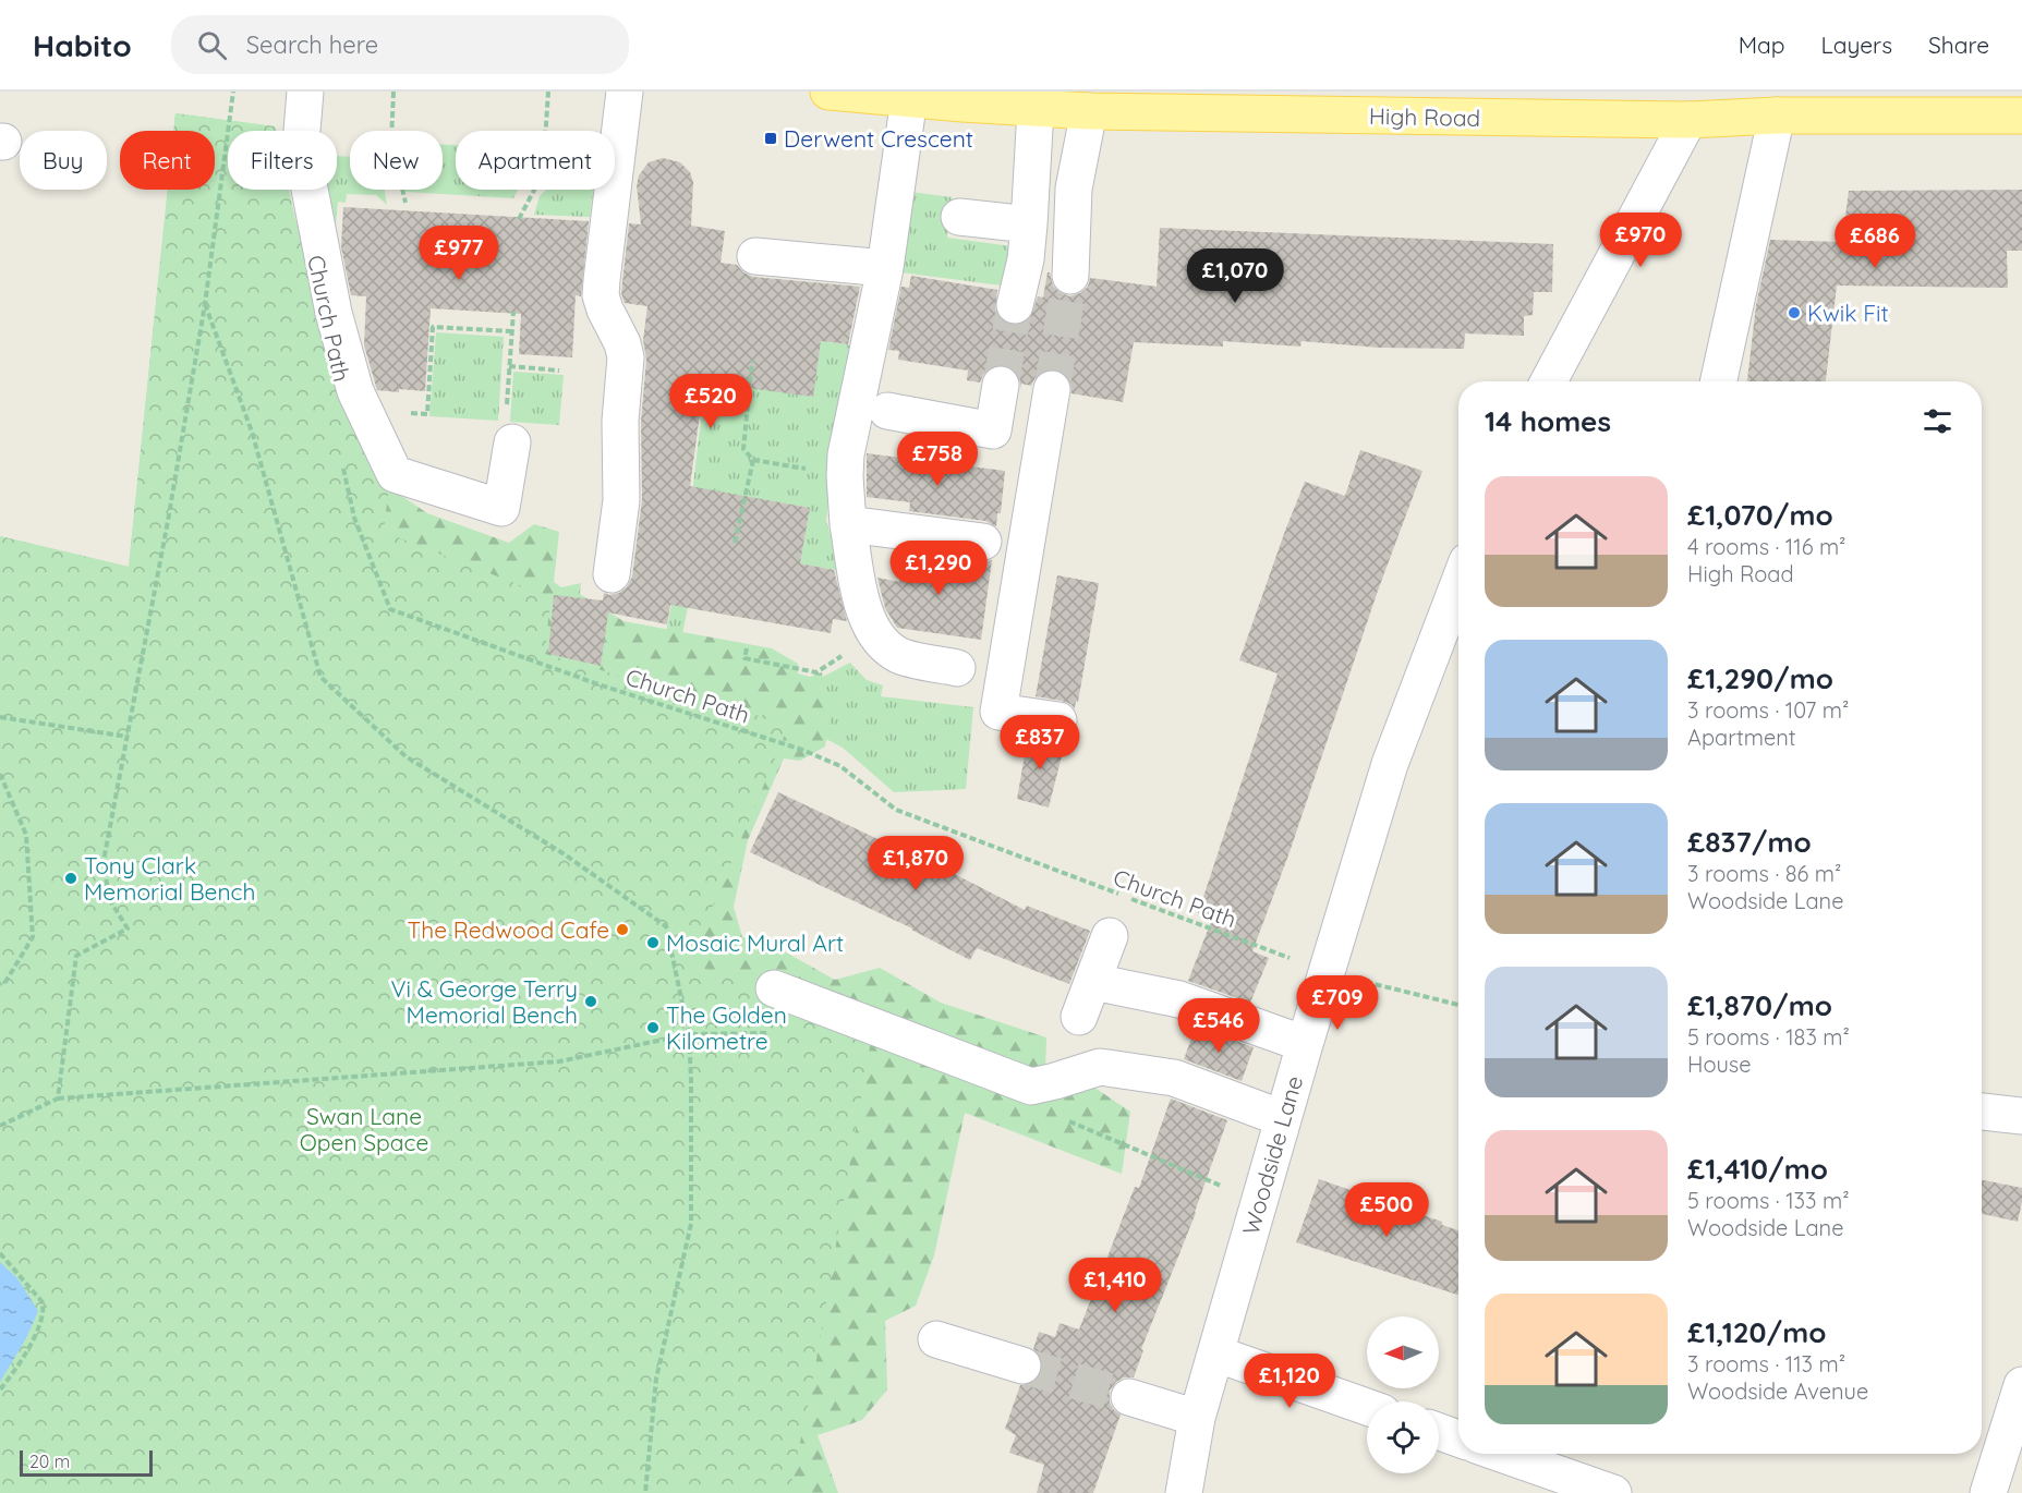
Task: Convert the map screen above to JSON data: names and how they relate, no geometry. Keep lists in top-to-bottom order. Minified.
{"streets":{"main road":["High Road"],"street":["Woodside Lane"],"path":["Church Path"]},"crossings":[["Church Path","Woodside Lane"]],"parks":["Swan Lane Open Space"],"places":{"transit":["Derwent Crescent"],"other":["Kwik Fit","Tony Clark Memorial Bench","The Redwood Cafe","Mosaic Mural Art","Vi & George Terry Memorial Bench","The Golden Kilometre"]},"scale_bar":"20 m","north":"left","page":{"header":"Habito","search":"Search here","nav":["Map","Layers","Share"],"chip":["Buy","Rent","Filters","New","Apartment"],"price":["£970","£686","£977","£1,070","£520","£758","£1,290","£837","£1,870","£709","£546","£500","£1,410","£1,120"],"heading":"14 homes","list":[{"name":"£1,070/mo","note":"4 rooms · 116 m² · High Road"},{"name":"£1,290/mo","note":"3 rooms · 107 m² · Apartment"},{"name":"£837/mo","note":"3 rooms · 86 m² · Woodside Lane"},{"name":"£1,870/mo","note":"5 rooms · 183 m² · House"},{"name":"£1,410/mo","note":"5 rooms · 133 m² · Woodside Lane"},{"name":"£1,120/mo","note":"3 rooms · 113 m² · Woodside Avenue"}],"scale":"20 m"}}
